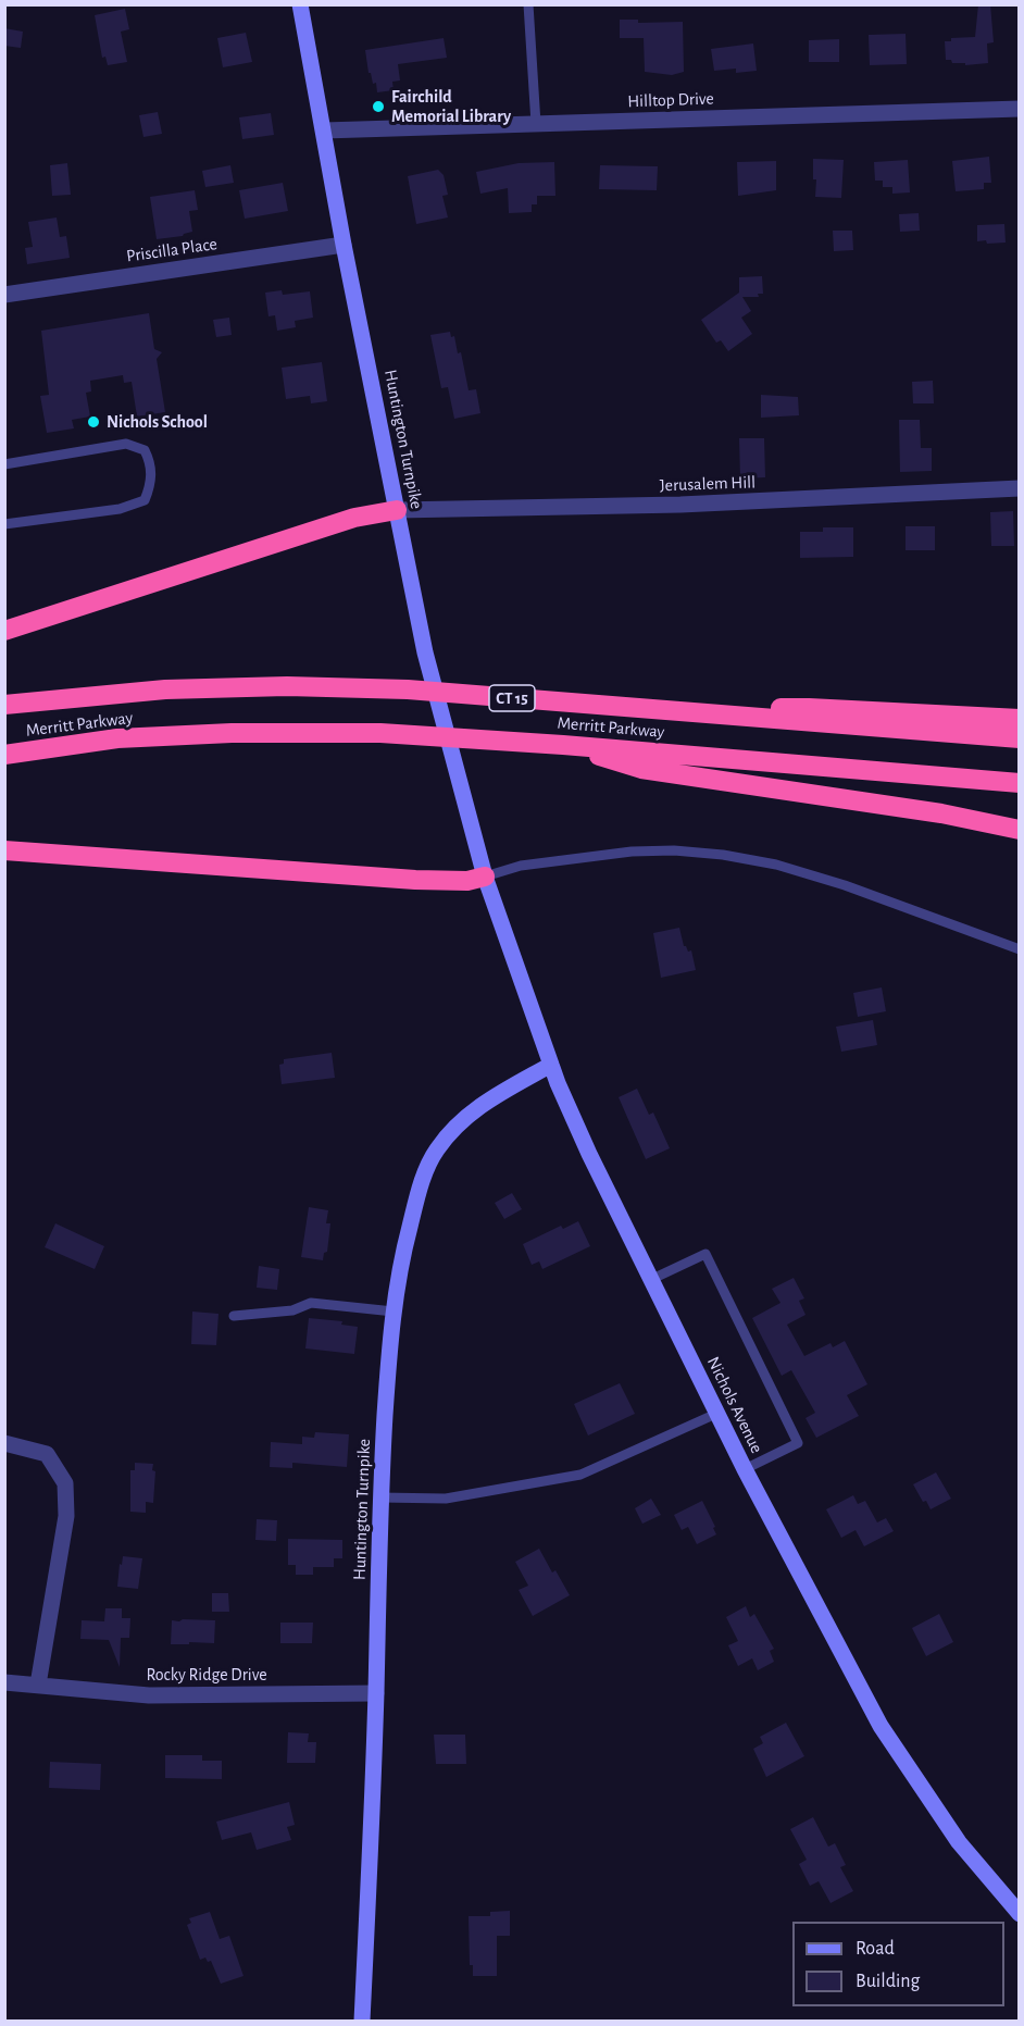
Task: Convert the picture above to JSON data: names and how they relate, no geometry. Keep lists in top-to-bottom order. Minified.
{"streets":{"highway":["CT 15","Merritt Parkway"],"main road":["Huntington Turnpike","Nichols Avenue"],"street":["Hilltop Drive","Priscilla Place","Jerusalem Hill","Rocky Ridge Drive"]},"crossings":[["Hilltop Drive","Huntington Turnpike"],["Priscilla Place","Huntington Turnpike"],["Huntington Turnpike","Jerusalem Hill"],["Huntington Turnpike","Nichols Avenue"],["Huntington Turnpike","Rocky Ridge Drive"]],"places":["Fairchild Memorial Library","Nichols School"],"legend":["Road","Building"]}
